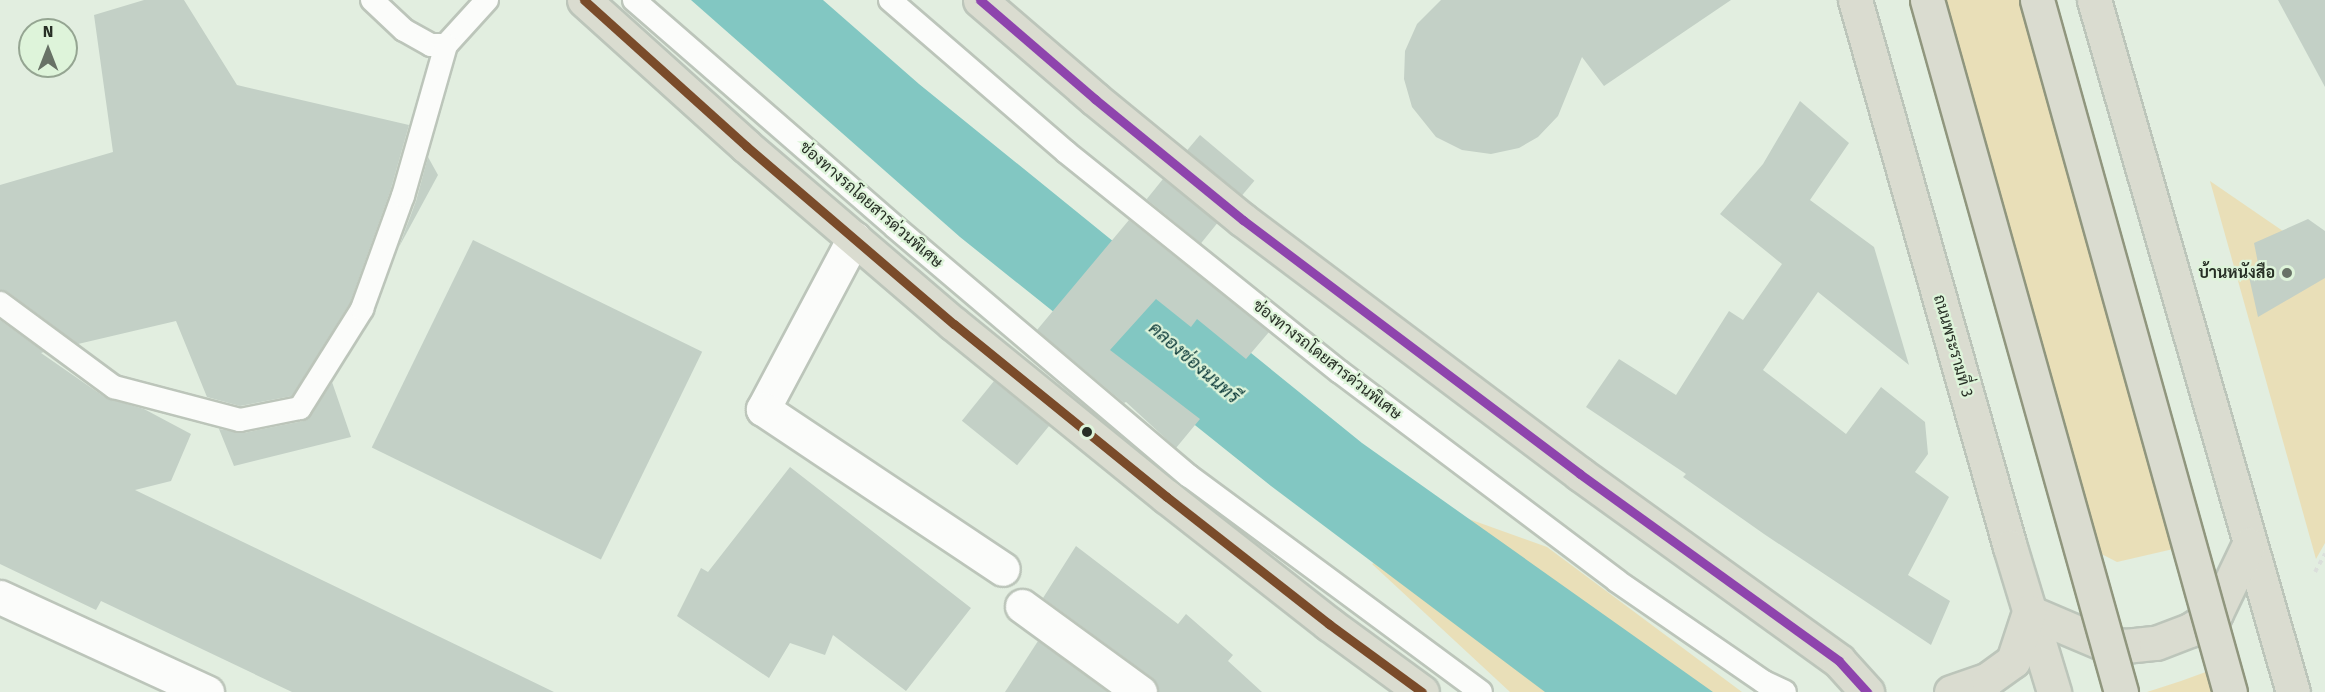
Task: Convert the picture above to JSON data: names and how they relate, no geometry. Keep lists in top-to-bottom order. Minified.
{"streets":{"main road":["ถนนพระรามที่ 3"],"lane":["ช่องทางรถโดยสารด่วนพิเศษ"]},"water":["คลองช่องนนทรี"],"places":["บ้านหนังสือ"],"north":"top"}
